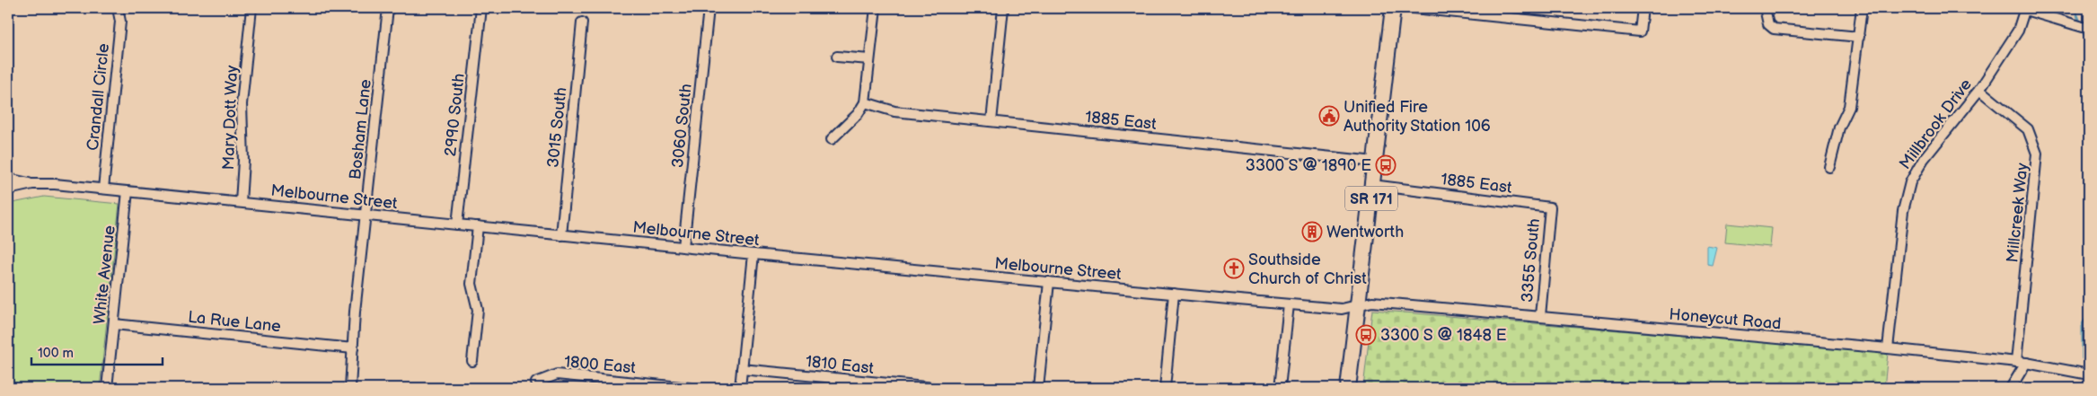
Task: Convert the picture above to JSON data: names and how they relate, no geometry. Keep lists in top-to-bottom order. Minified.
{"streets":{"main road":["SR 171"],"street":["Crandall Circle","2990 South","Mary Dott Way","1885 East","Millbrook Drive","3060 South","3015 South","Bosham Lane","Melbourne Street","Millcreek Way","3355 South","White Avenue","Honeycut Road","La Rue Lane","1800 East","1810 East"]},"crossings":[["Crandall Circle","Melbourne Street"],["2990 South","Melbourne Street"],["Mary Dott Way","Melbourne Street"],["1885 East","SR 171"],["1885 East","3355 South"],["Millbrook Drive","Millcreek Way"],["Millbrook Drive","Honeycut Road"],["3060 South","Melbourne Street"],["3015 South","Melbourne Street"],["Bosham Lane","Melbourne Street"],["Bosham Lane","La Rue Lane"],["Melbourne Street","SR 171"],["Melbourne Street","White Avenue"],["Melbourne Street","Honeycut Road"],["SR 171","Honeycut Road"],["Millcreek Way","Honeycut Road"],["3355 South","Honeycut Road"],["White Avenue","La Rue Lane"]],"places":{"public building":["Unified Fire Authority Station 106"],"bus stop":["3300 S @ 1890 E","3300 S @ 1848 E"],"building":["Wentworth"],"church":["Southside Church of Christ"]},"scale_bar":"100 m"}
